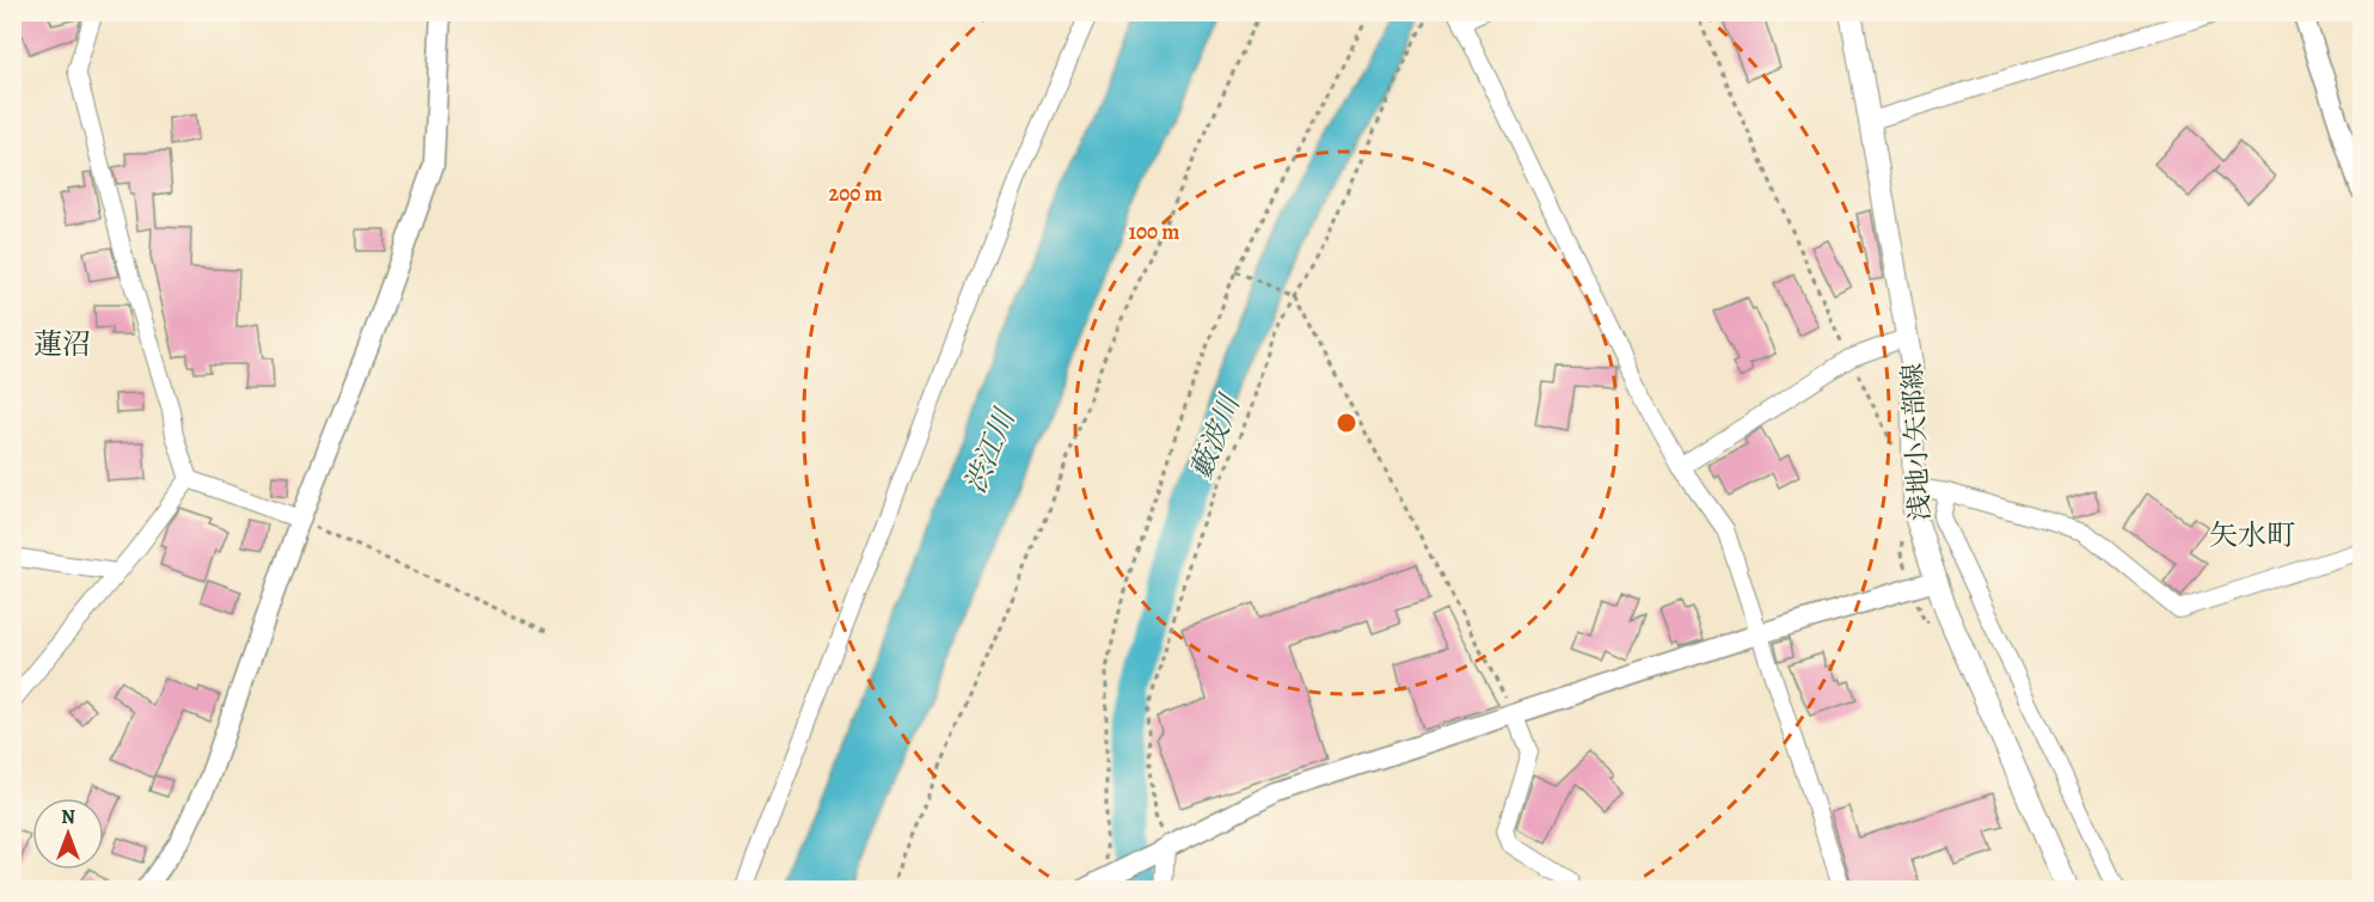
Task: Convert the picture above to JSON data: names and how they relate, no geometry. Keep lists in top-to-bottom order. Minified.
{"streets":{"main road":["浅地小矢部線"]},"districts":["蓮沼","矢水町"],"water":["藪波川","渋江川"],"north":"top","rings":["200 m","100 m"]}
